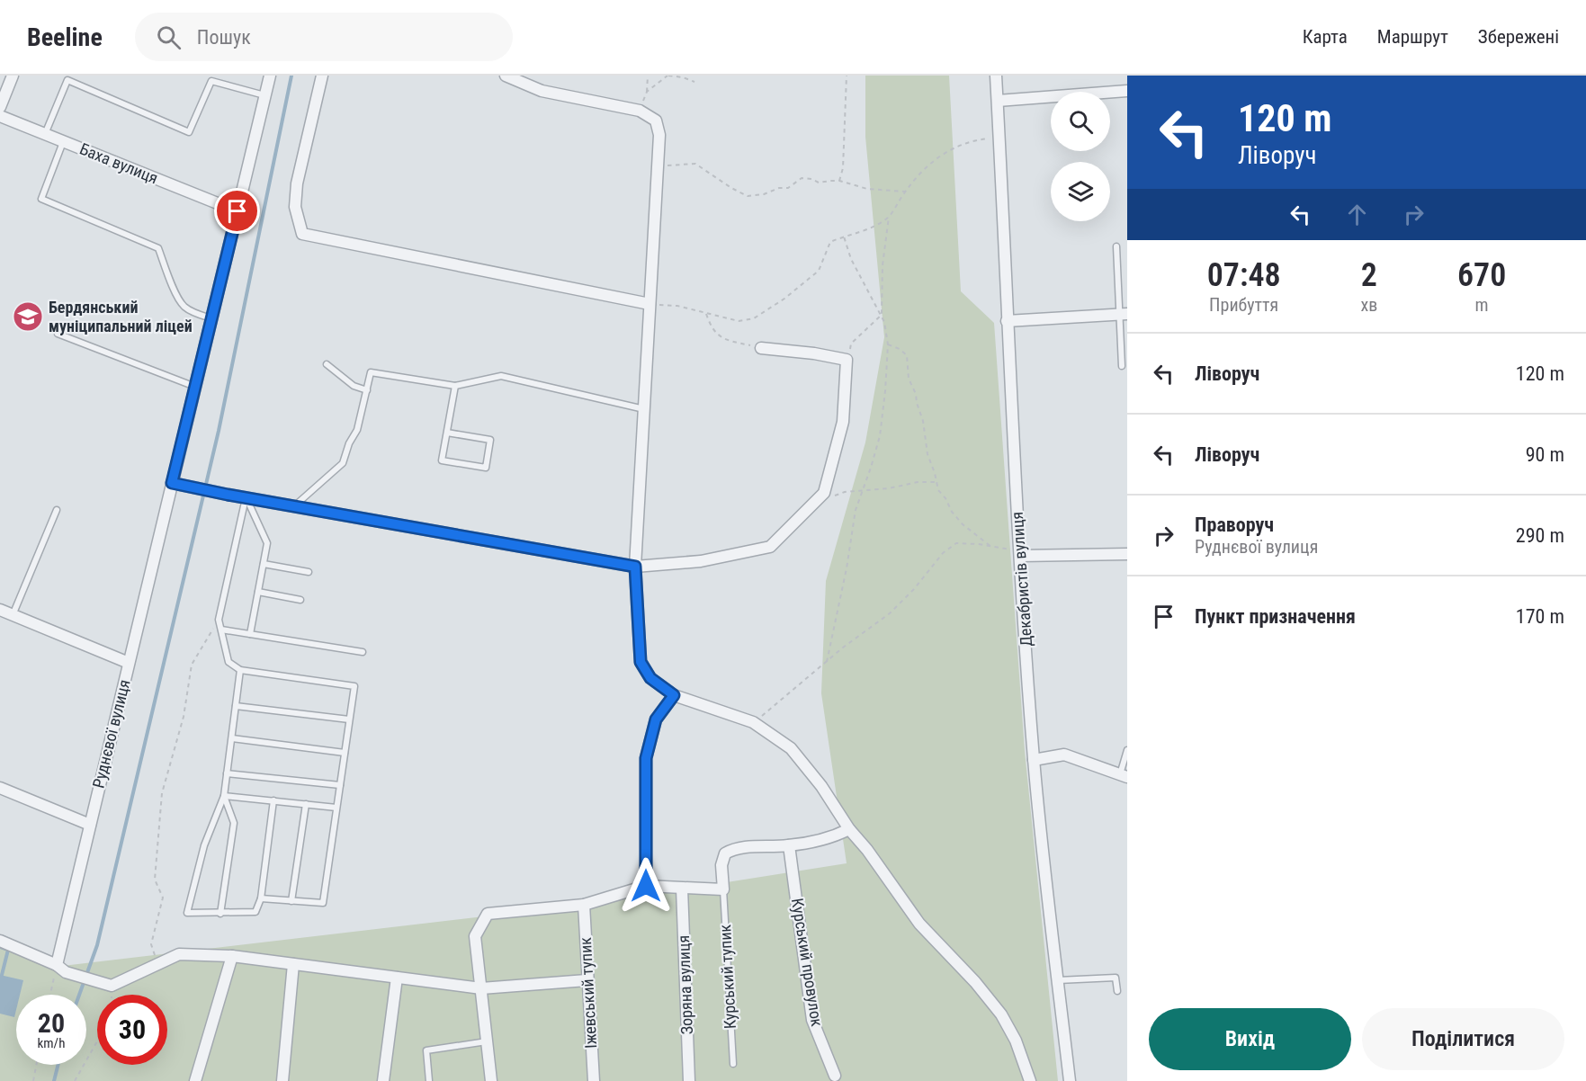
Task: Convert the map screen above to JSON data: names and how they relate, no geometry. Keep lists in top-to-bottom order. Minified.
{"streets":{"street":["Баха вулиця","Декабристів вулиця","Руднєвої вулиця","Курський провулок","Зоряна вулиця","Іжевський тупик"],"lane":["Курський тупик"]},"crossings":[["Баха вулиця","Руднєвої вулиця"]],"places":{"school or university":["Бердянський муніципальний ліцей"]},"page":{"header":"Beeline","search":"Пошук","nav":["Карта","Маршрут","Збережені"],"turn":["120 m","Ліворуч"],"eta":["07:48","Прибуття","2","хв","670","m"],"list":[{"name":"Ліворуч","value":"120 m"},{"name":"Ліворуч","value":"90 m"},{"name":"Праворуч","note":"Руднєвої вулиця","value":"290 m"},{"name":"Пункт призначення","value":"170 m"}],"speed":"20 km/h","limit":"30","buttons":["Вихід","Поділитися"]}}
